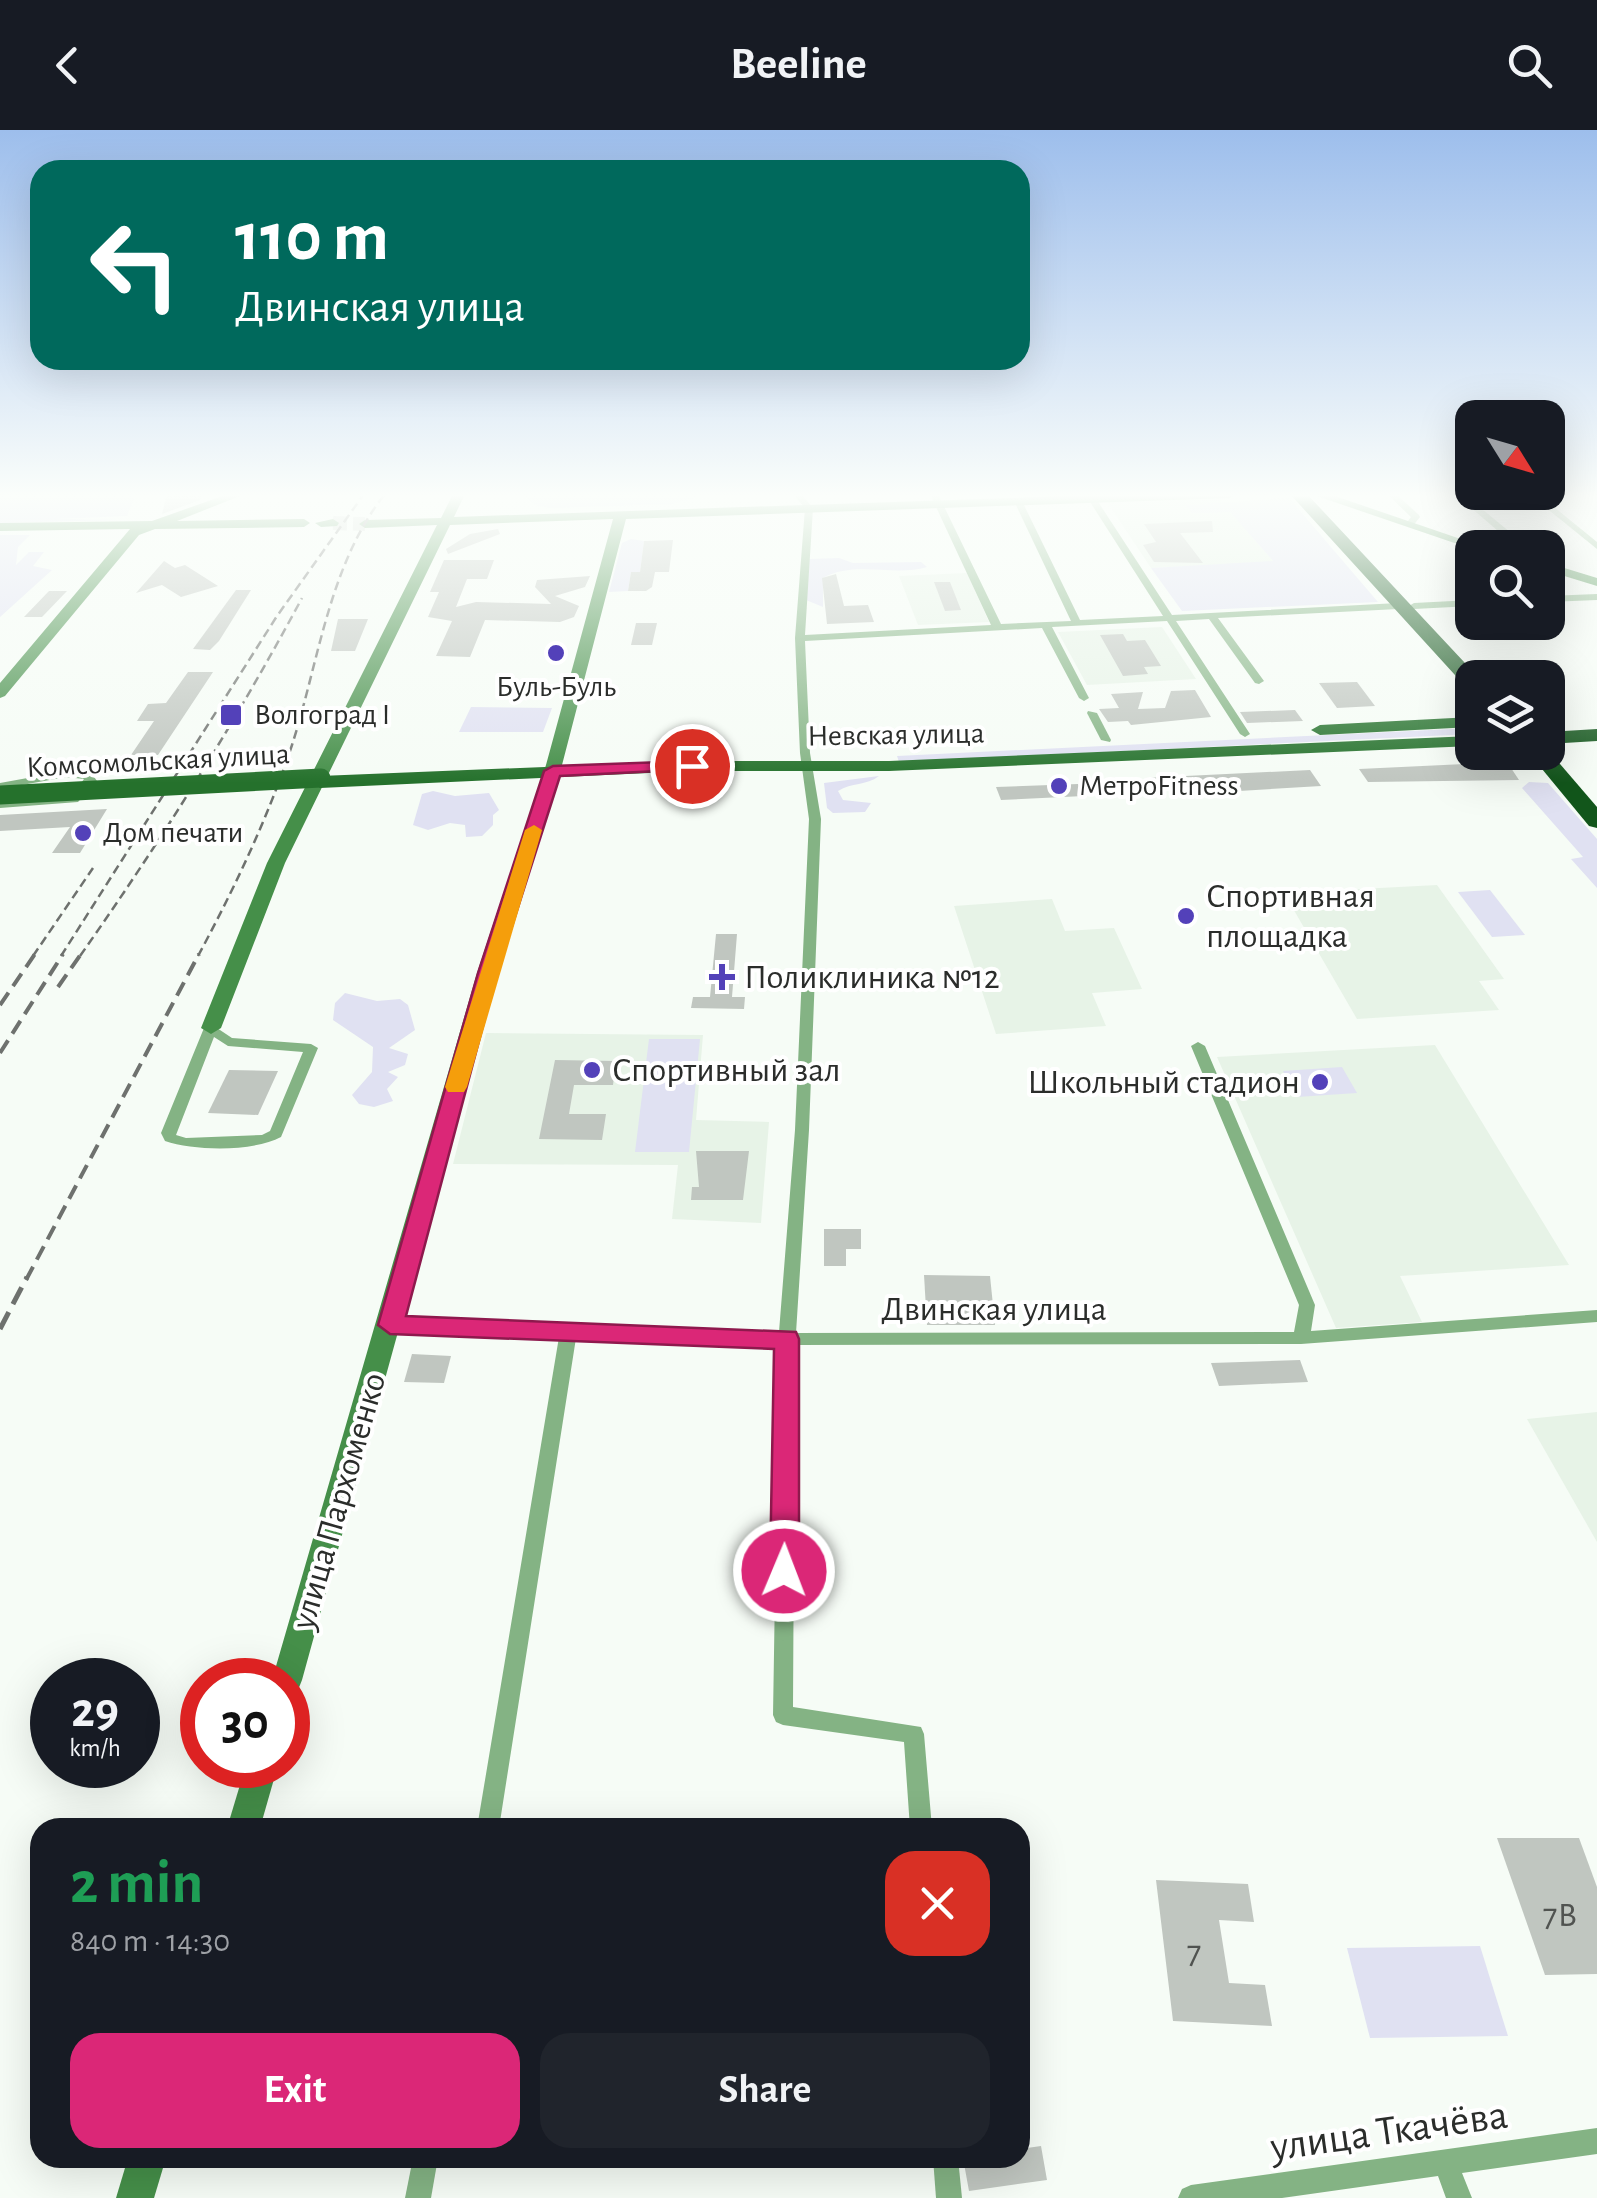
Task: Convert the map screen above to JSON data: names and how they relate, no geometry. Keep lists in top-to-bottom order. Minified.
{"streets":{"main road":["Невская улица","Комсомольская улица"],"street":["Двинская улица","улица Пархоменко","улица Ткачёва"]},"crossings":[["Невская улица","Комсомольская улица"],["Невская улица","улица Пархоменко"],["Двинская улица","улица Пархоменко"]],"places":{"other":["Буль-Буль","МетроFitness","Дом печати","Спортивная площадка","Спортивный зал","Школьный стадион"],"transit":["Волгоград I"],"health":["Поликлиника №12"]},"house_numbers":["7В","7"],"north":"bottom right","page":{"header":"Beeline","turn":["110 m","Двинская улица"],"speed":"29 km/h","limit":"30","heading":["2 min","840 m · 14:30"],"buttons":["Exit","Share"]}}
